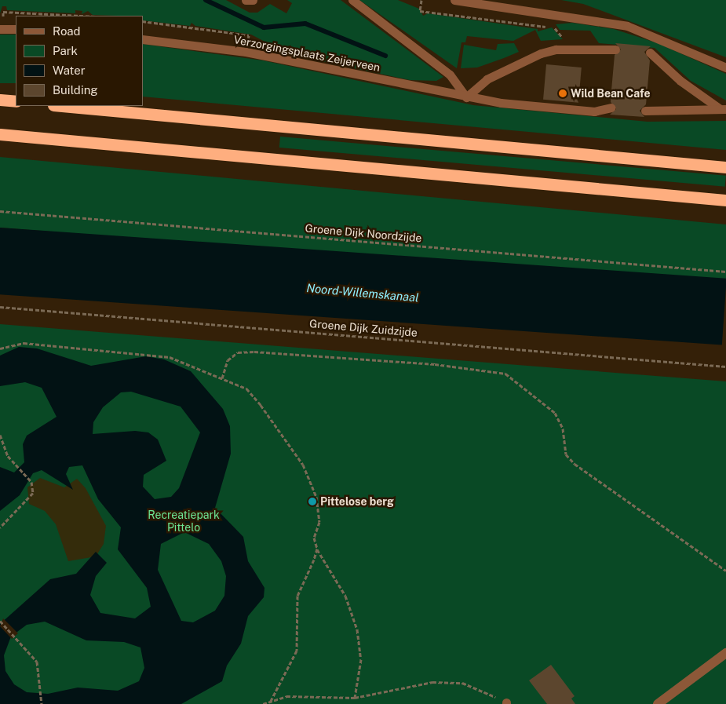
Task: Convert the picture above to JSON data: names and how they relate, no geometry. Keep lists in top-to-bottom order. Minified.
{"streets":{"lane":["Verzorgingsplaats Zeijerveen"],"path":["Groene Dijk Noordzijde","Groene Dijk Zuidzijde"]},"water":["Noord-Willemskanaal"],"parks":["Recreatiepark Pittelo"],"places":["Wild Bean Cafe","Pittelose berg"],"legend":["Road","Park","Water","Building"]}
